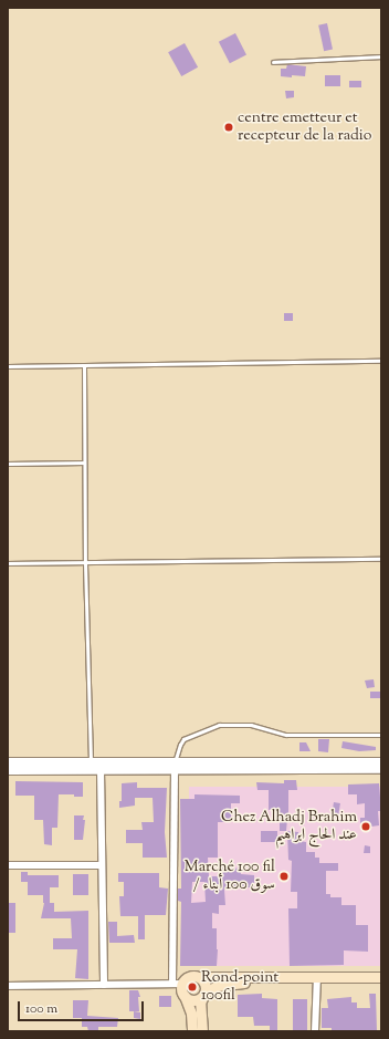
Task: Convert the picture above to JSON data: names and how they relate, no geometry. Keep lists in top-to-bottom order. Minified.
{"places":["centre emetteur et recepteur de la radio","Chez Alhadj Brahim عند الحاج ابراهيم","Marché 100 fil / سوق 100 أبناء","Rond-point 100fil"],"scale_bar":"100 m"}
